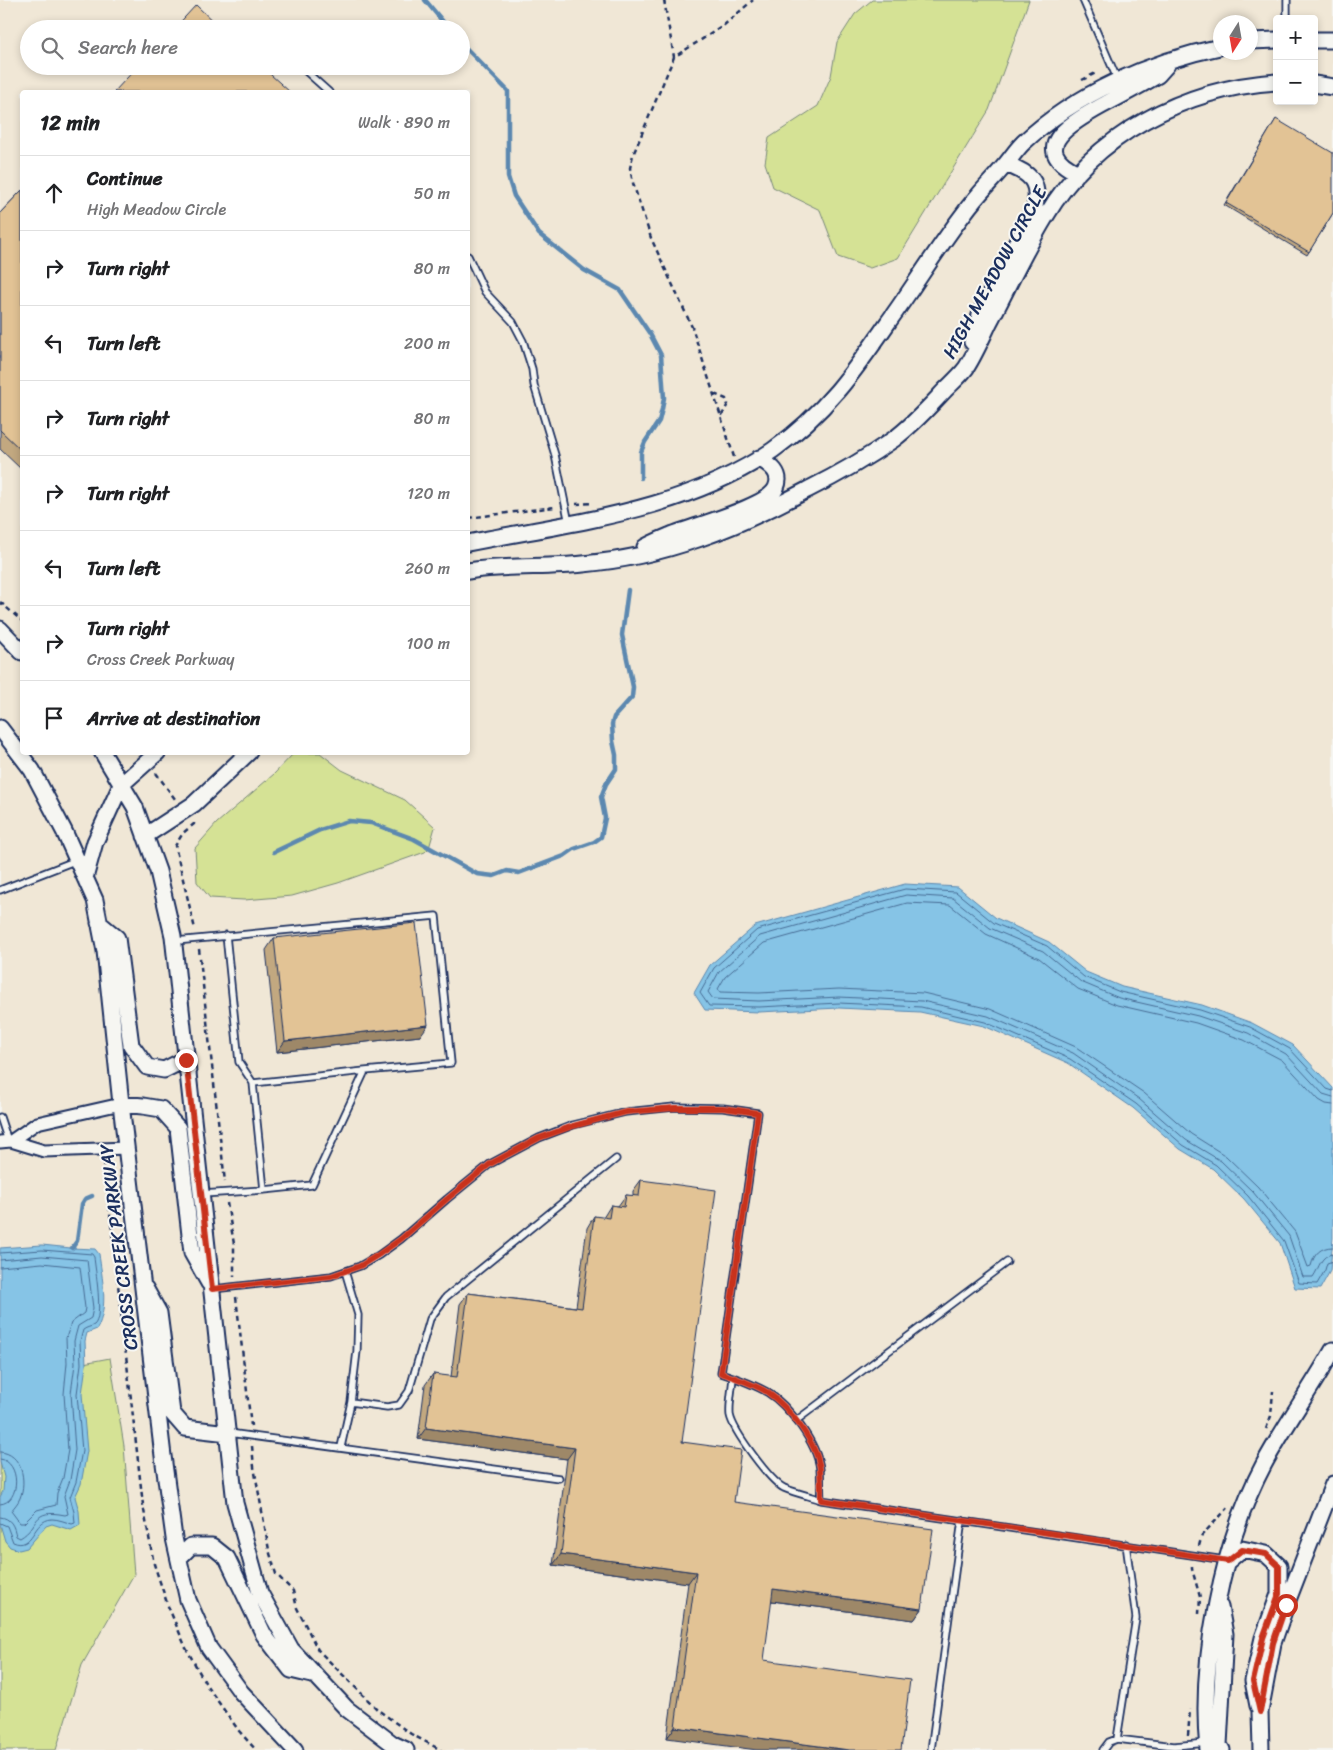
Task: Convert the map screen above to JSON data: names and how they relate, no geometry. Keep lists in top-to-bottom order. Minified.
{"streets":{"street":["HIGH MEADOW CIRCLE","CROSS CREEK PARKWAY"]},"north":"bottom","page":{"map_buttons":["+","−"],"search":"Search here","heading":["12 min","Walk · 890 m"],"list":[["Continue","High Meadow Circle","50 m"],["Turn right","80 m"],["Turn left","200 m"],["Turn right","80 m"],["Turn right","120 m"],["Turn left","260 m"],["Turn right","Cross Creek Parkway","100 m"],"Arrive at destination"]}}
